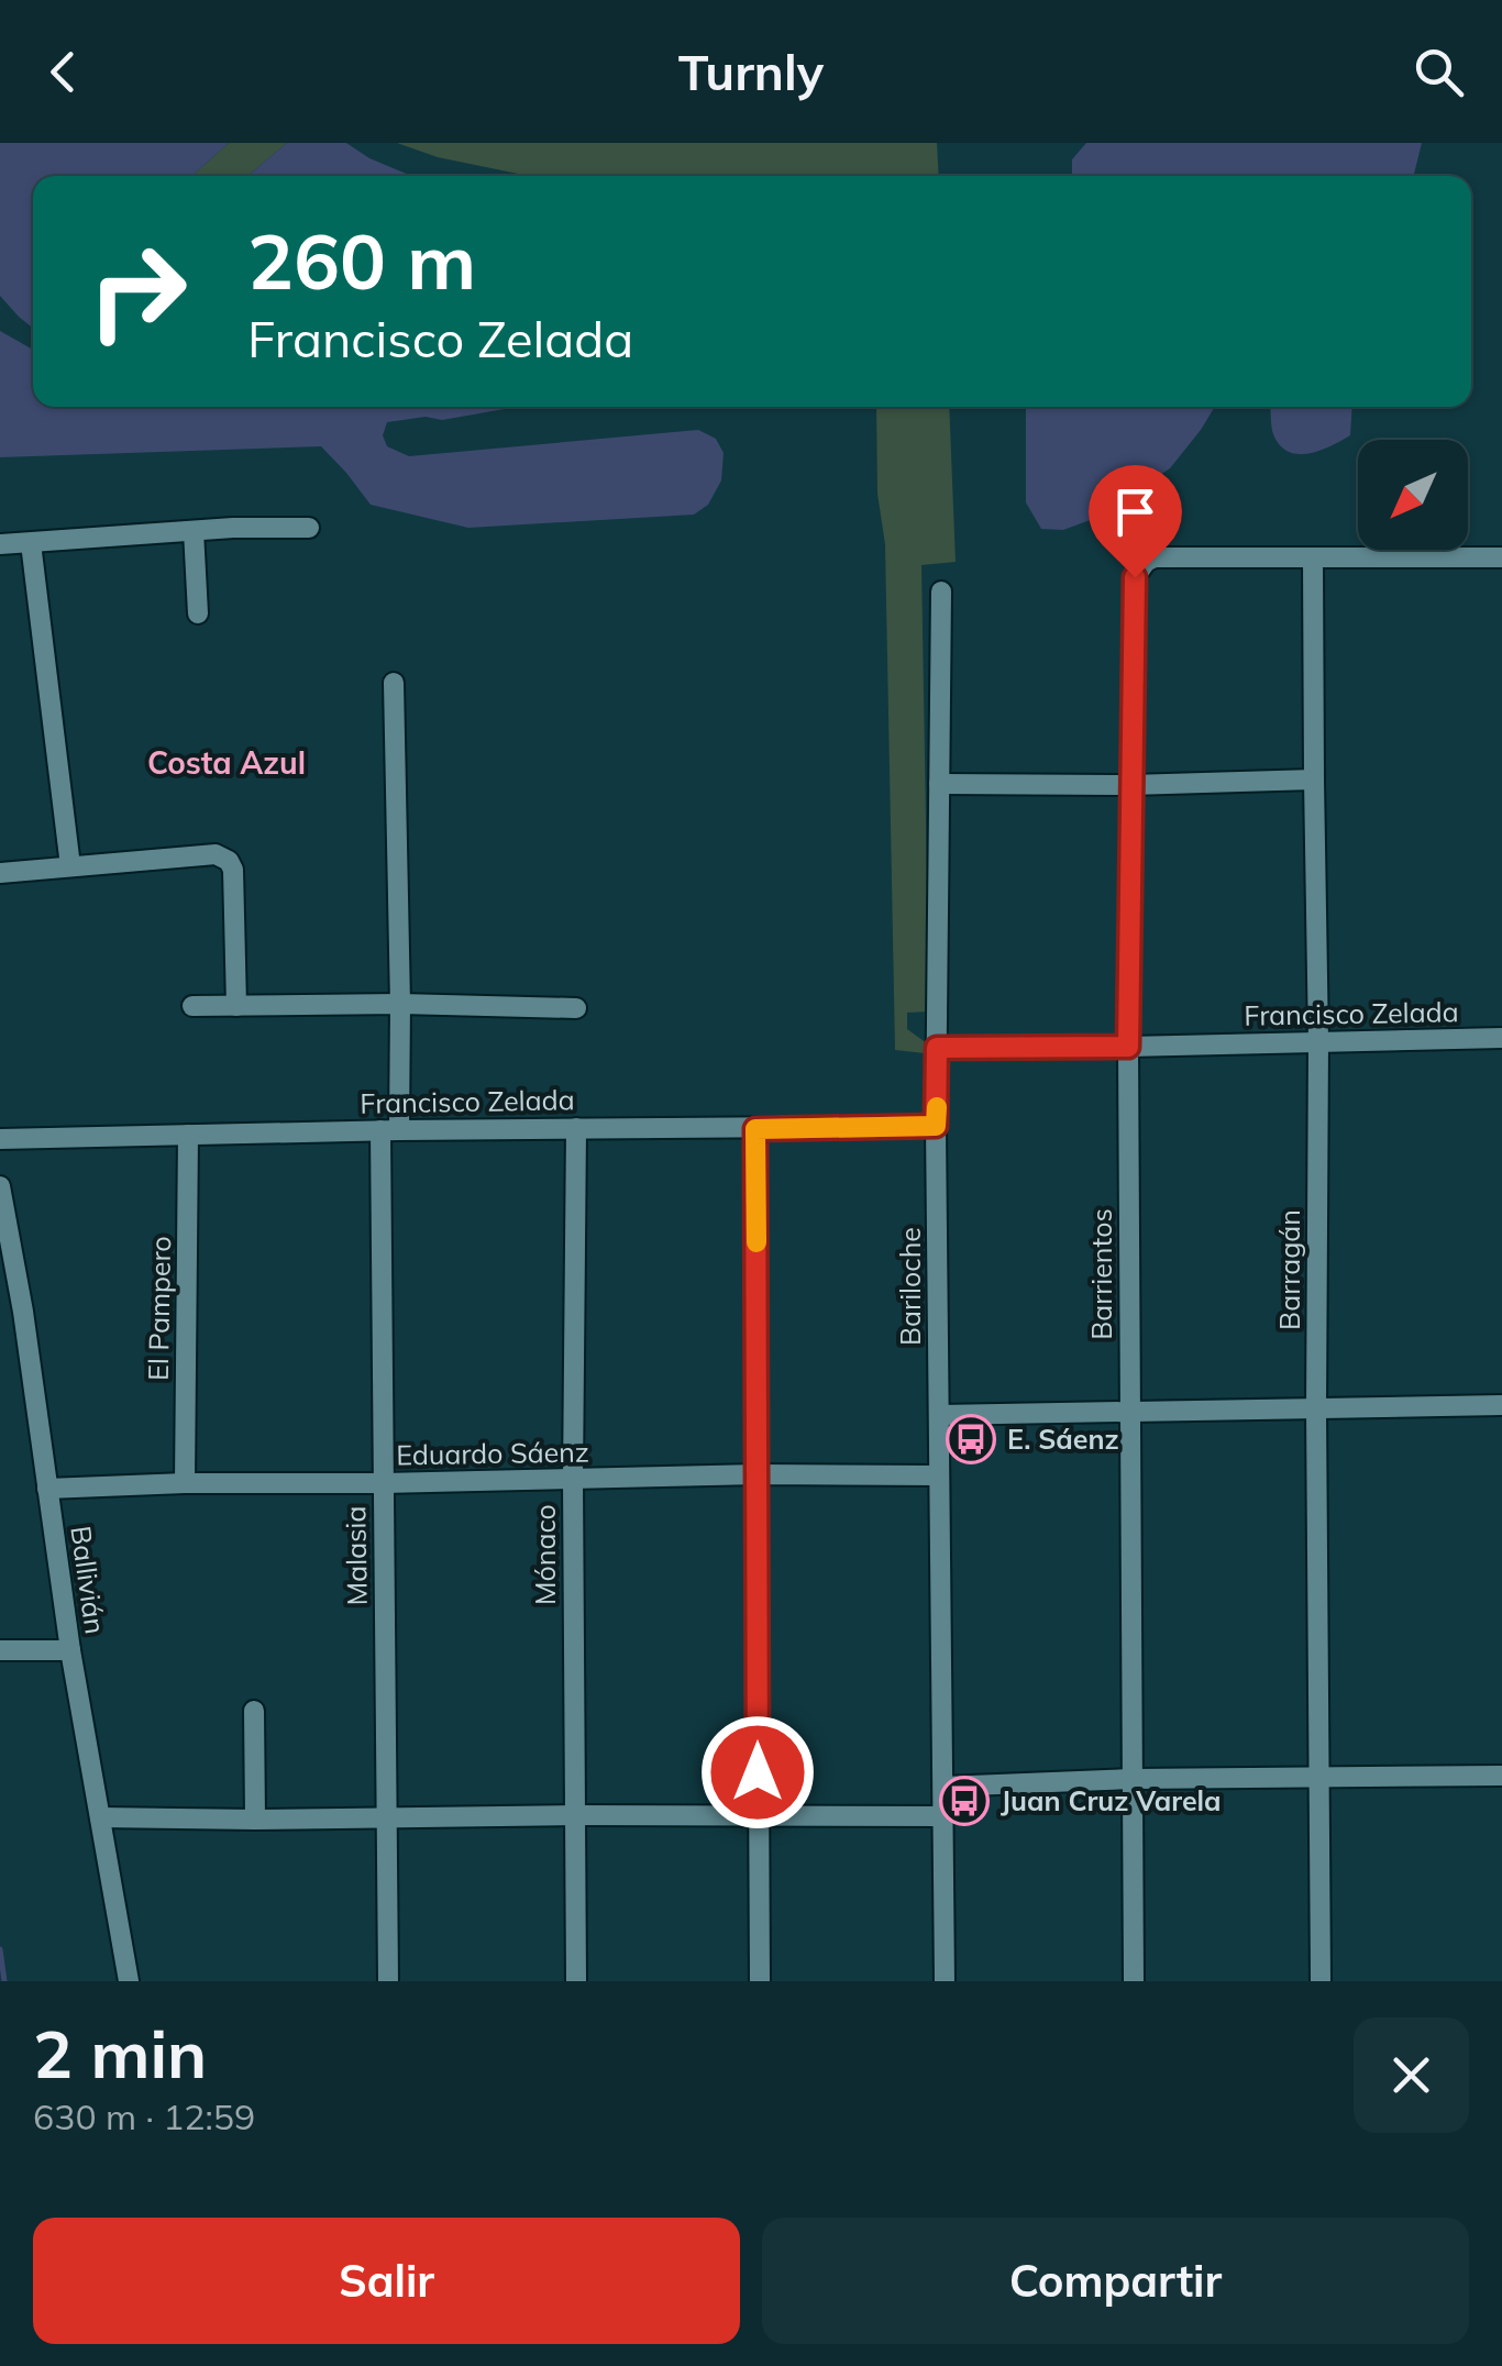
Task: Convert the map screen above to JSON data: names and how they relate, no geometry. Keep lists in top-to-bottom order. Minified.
{"streets":{"street":["Francisco Zelada","Barragán","Barrientos","Bariloche","El Pampero","Eduardo Sáenz","Mónaco","Malasia","Ballivián"]},"crossings":[["Francisco Zelada","Barragán"],["Francisco Zelada","Barrientos"],["Francisco Zelada","Bariloche"],["Francisco Zelada","El Pampero"],["Francisco Zelada","Mónaco"],["Francisco Zelada","Malasia"],["Barragán","Barrientos"],["Bariloche","Eduardo Sáenz"],["El Pampero","Eduardo Sáenz"],["Eduardo Sáenz","Mónaco"],["Eduardo Sáenz","Malasia"],["Eduardo Sáenz","Ballivián"]],"districts":["Costa Azul"],"places":{"bus stop":["E. Sáenz","Juan Cruz Varela"]},"north":"bottom left","page":{"header":"Turnly","turn":["260 m","Francisco Zelada"],"heading":["2 min","630 m · 12:59"],"buttons":["Salir","Compartir"]}}
